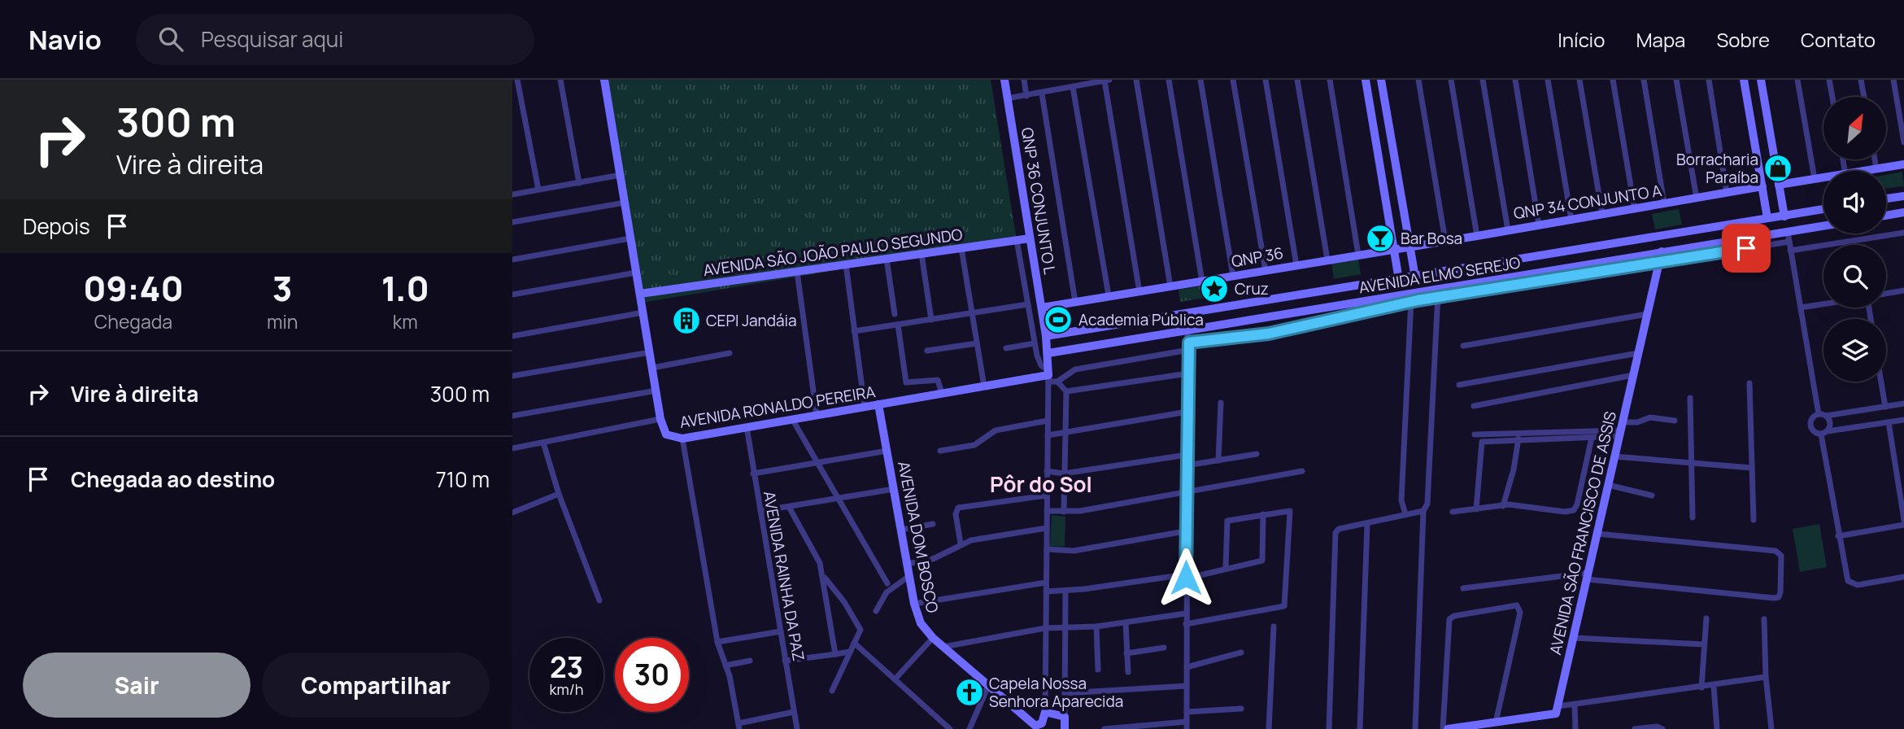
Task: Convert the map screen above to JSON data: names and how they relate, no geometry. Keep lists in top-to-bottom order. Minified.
{"streets":{"street":["QNP 36 CONJUNTO L","QNP 34 CONJUNTO A","AVENIDA SÃO JOÃO PAULO SEGUNDO","QNP 36","AVENIDA ELMO SEREJO","AVENIDA RONALDO PEREIRA","AVENIDA SÃO FRANCISCO DE ASSIS","AVENIDA DOM BOSCO","AVENIDA RAINHA DA PAZ"]},"crossings":[["QNP 36 CONJUNTO L","AVENIDA SÃO JOÃO PAULO SEGUNDO"],["QNP 36 CONJUNTO L","QNP 36"],["QNP 36 CONJUNTO L","AVENIDA ELMO SEREJO"],["QNP 36 CONJUNTO L","AVENIDA RONALDO PEREIRA"],["QNP 34 CONJUNTO A","QNP 36"],["AVENIDA SÃO JOÃO PAULO SEGUNDO","AVENIDA RONALDO PEREIRA"],["AVENIDA ELMO SEREJO","AVENIDA SÃO FRANCISCO DE ASSIS"],["AVENIDA RONALDO PEREIRA","AVENIDA DOM BOSCO"],["AVENIDA RONALDO PEREIRA","AVENIDA RAINHA DA PAZ"]],"districts":["Pôr do Sol"],"places":{"shop":["Borracharia Paraíba"],"bar":["Bar Bosa"],"place":["Cruz"],"sports":["Academia Pública"],"building":["CEPI Jandáia"],"church":["Capela Nossa Senhora Aparecida"]},"north":"top right","page":{"header":"Navio","search":"Pesquisar aqui","nav":["Início","Mapa","Sobre","Contato"],"turn":["300 m","Vire à direita"],"then":"Depois","eta":["09:40","Chegada","3","min","1.0","km"],"list":[{"name":"Vire à direita","value":"300 m"},{"name":"Chegada ao destino","value":"710 m"}],"speed":"23 km/h","limit":"30","buttons":["Sair","Compartilhar"]}}
